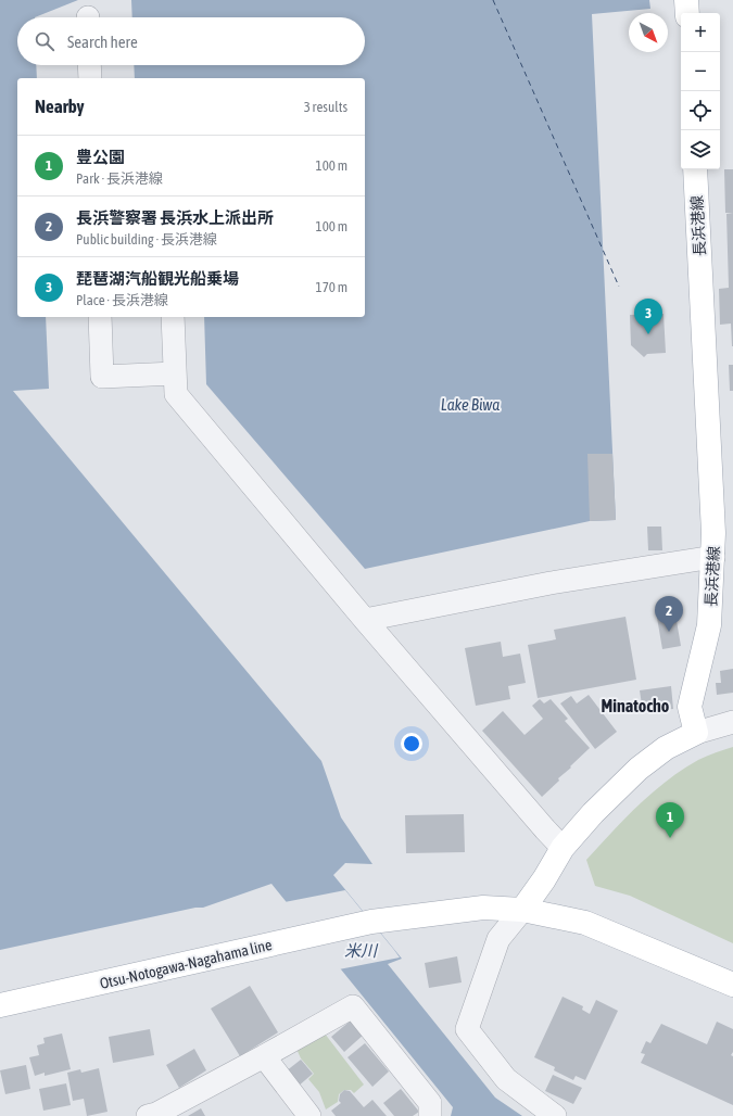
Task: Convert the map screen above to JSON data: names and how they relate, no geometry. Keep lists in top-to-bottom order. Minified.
{"streets":{"main road":["長浜港線","Otsu-Notogawa-Nagahama line"]},"districts":["Minatocho"],"water":["Lake Biwa","米川"],"north":"bottom right","page":{"map_buttons":["+","−"],"search":"Search here","heading":["Nearby","3 results"],"list":[{"mark":"1","name":"豊公園","note":"Park · 長浜港線","value":"100 m"},{"mark":"2","name":"長浜警察署 長浜水上派出所","note":"Public building · 長浜港線","value":"100 m"},{"mark":"3","name":"琵琶湖汽船観光船乗場","note":"Place · 長浜港線","value":"170 m"}],"pins":["3","2","1"]}}
